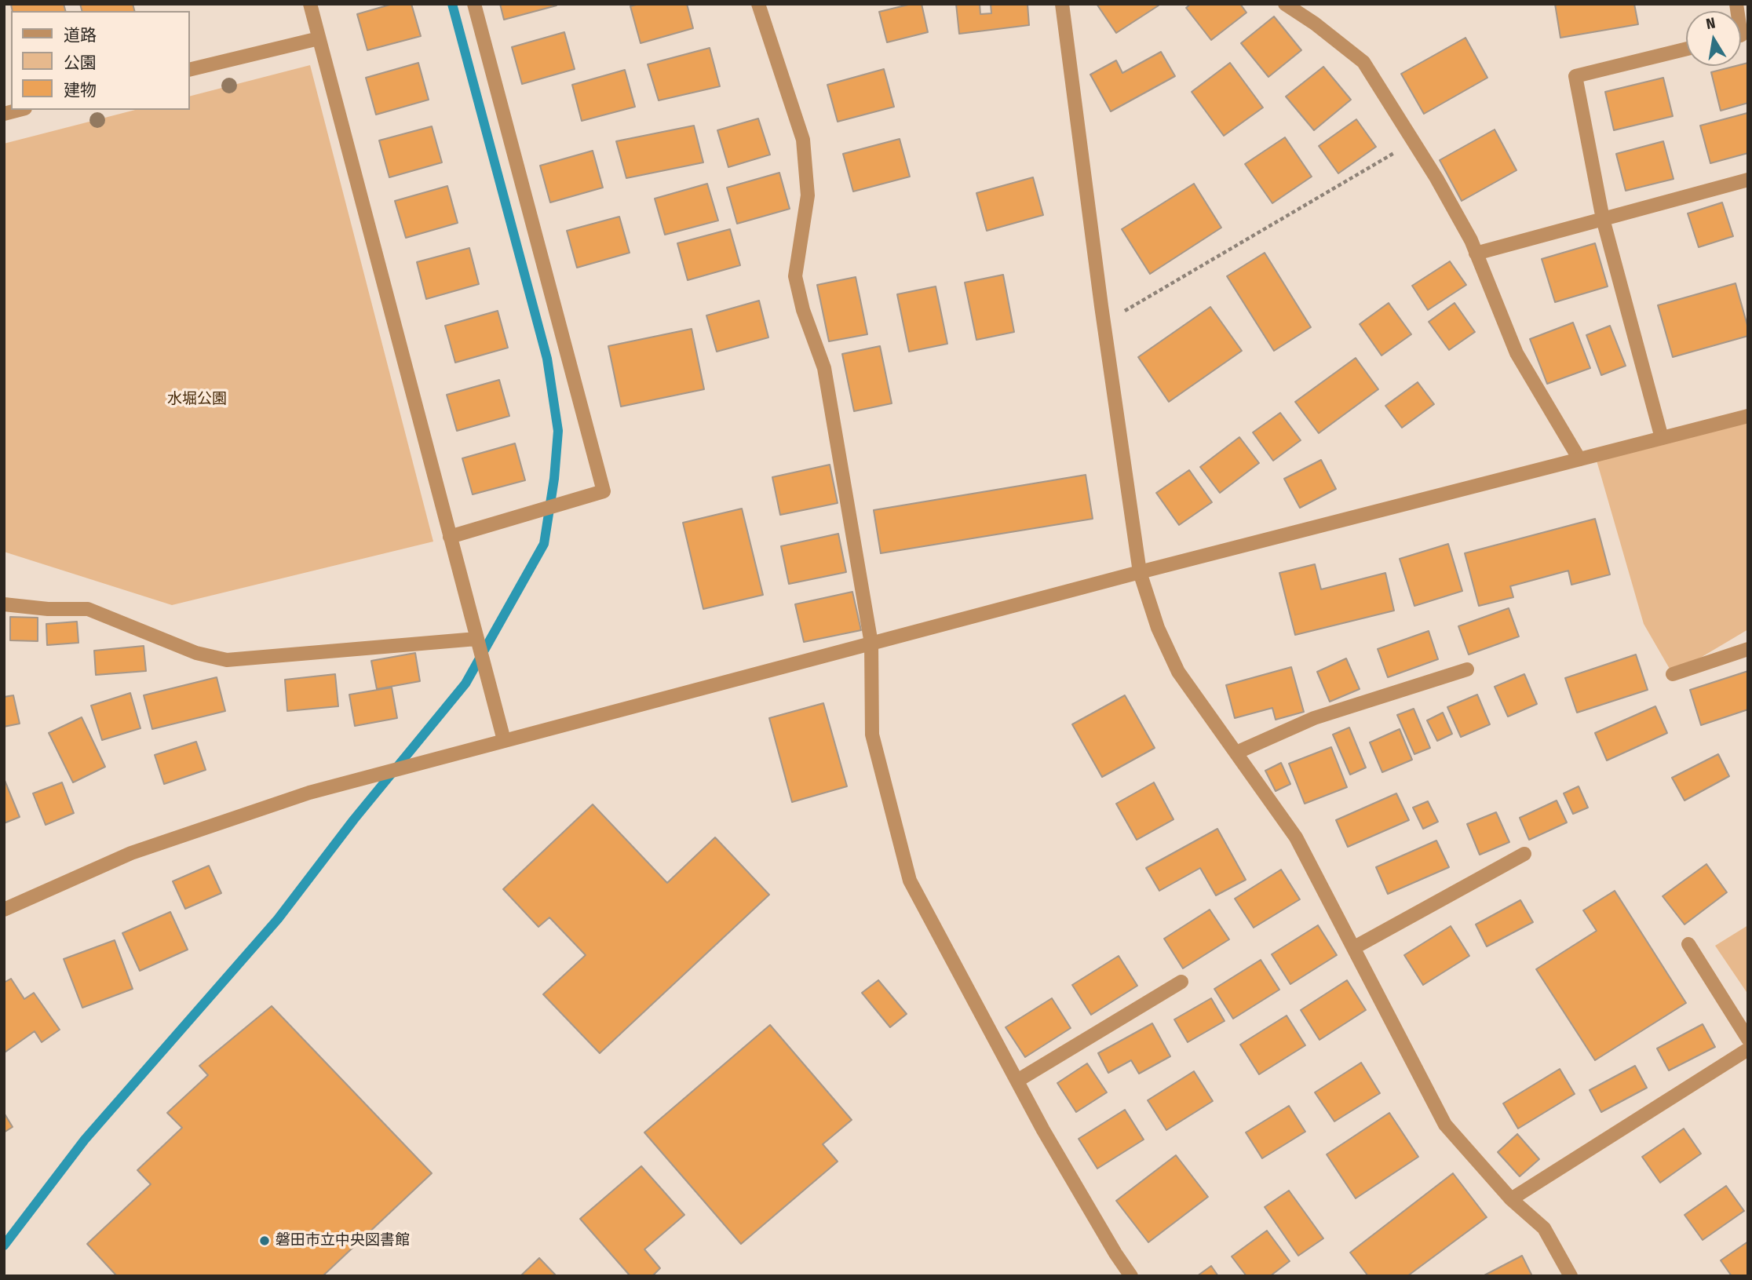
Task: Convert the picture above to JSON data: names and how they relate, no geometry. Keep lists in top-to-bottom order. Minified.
{"parks":["水堀公園"],"places":["磐田市立中央図書館"],"legend":["道路","公園","建物"],"north":"top"}
